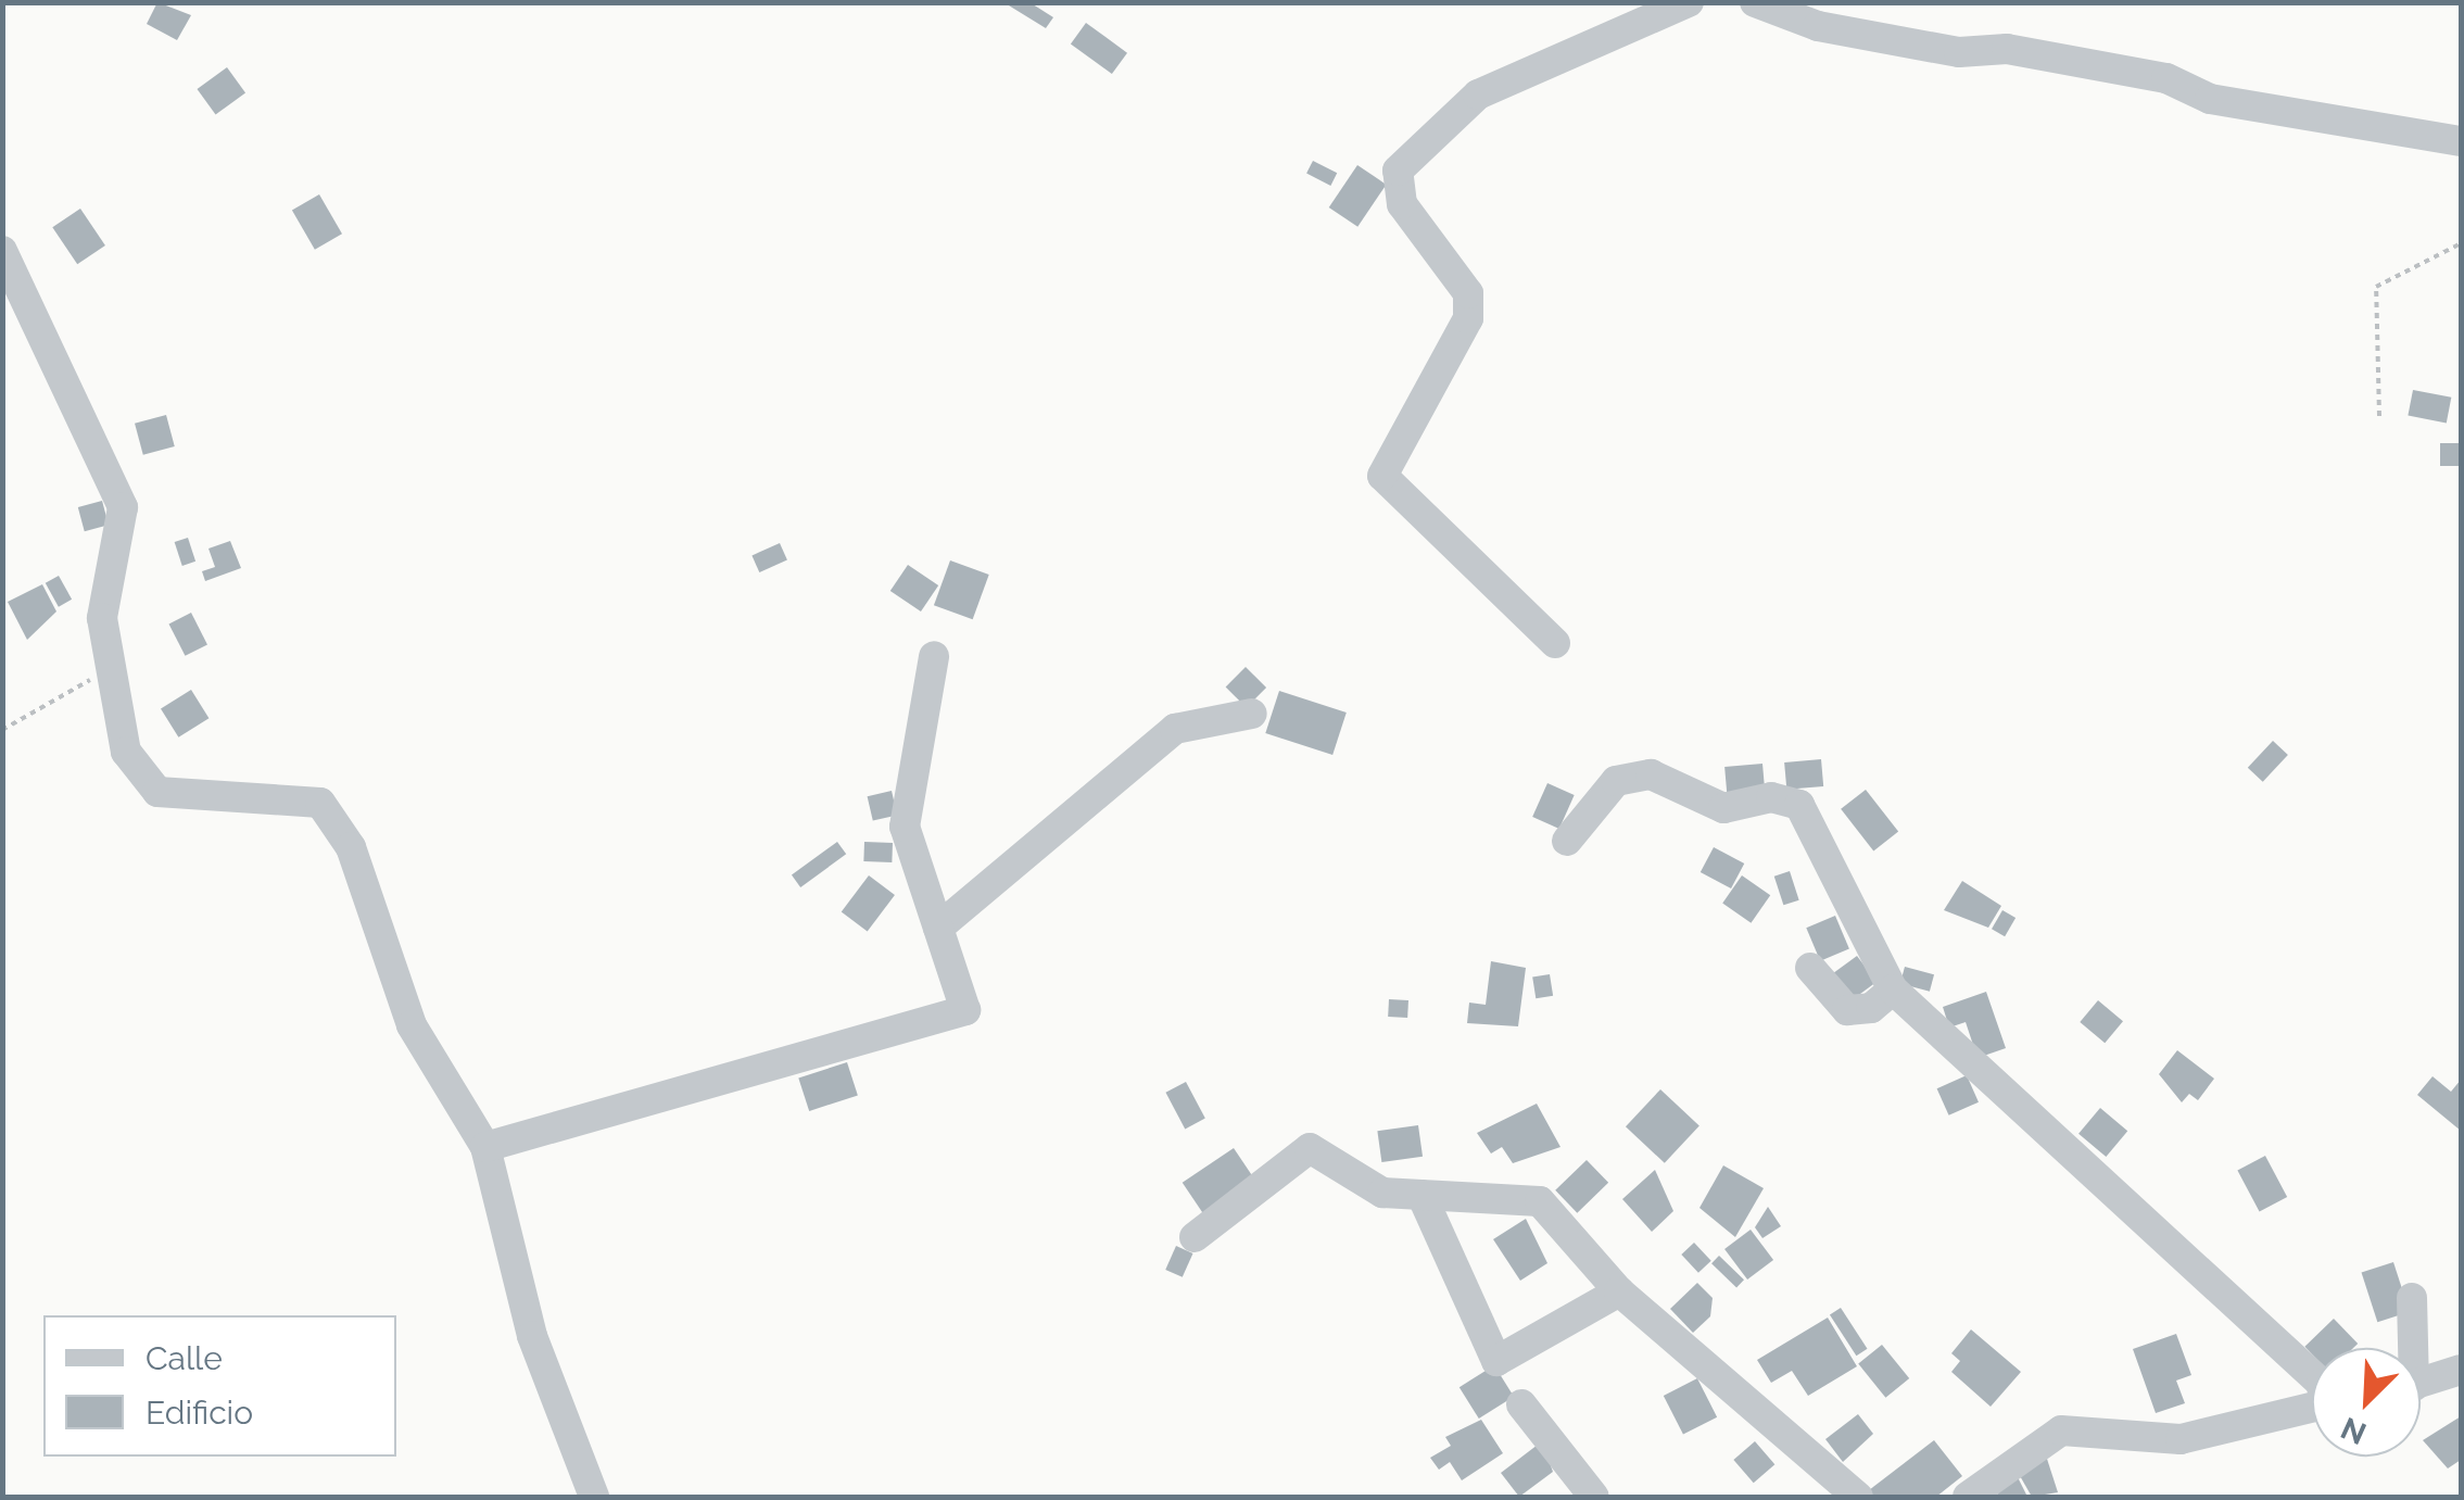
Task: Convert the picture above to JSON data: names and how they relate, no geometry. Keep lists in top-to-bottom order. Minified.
{"legend":["Calle","Edificio"],"north":"bottom left"}
